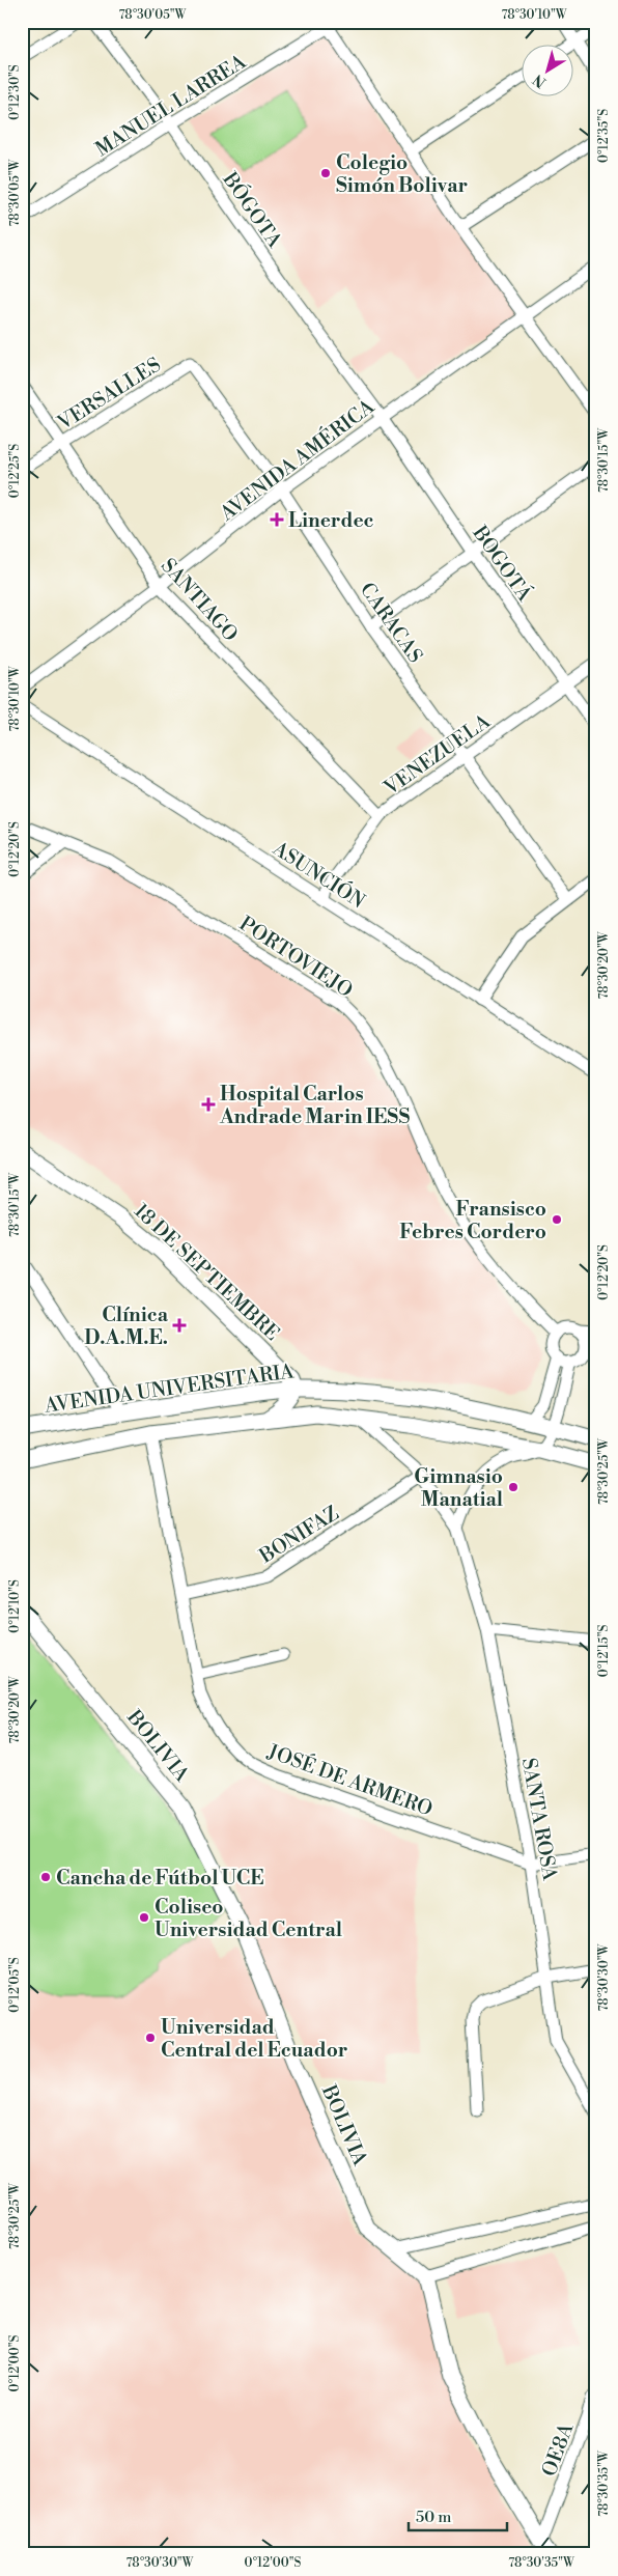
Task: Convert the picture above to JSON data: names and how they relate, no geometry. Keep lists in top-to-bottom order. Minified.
{"streets":{"street":["MANUEL LARREA","BÓGOTA","VERSALLES","AVENIDA AMÉRICA","BOGOTÁ","SANTIAGO","CARACAS","VENEZUELA","ASUNCIÓN","PORTOVIEJO","18 DE SEPTIEMBRE","AVENIDA UNIVERSITARIA","BONIFAZ","BOLIVIA","JOSÉ DE ARMERO","SANTA ROSA","OE8A"]},"crossings":[["MANUEL LARREA","BÓGOTA"],["BÓGOTA","AVENIDA AMÉRICA"],["BÓGOTA","BOGOTÁ"],["VERSALLES","SANTIAGO"],["VERSALLES","CARACAS"],["AVENIDA AMÉRICA","BOGOTÁ"],["AVENIDA AMÉRICA","SANTIAGO"],["AVENIDA AMÉRICA","CARACAS"],["BOGOTÁ","VENEZUELA"],["SANTIAGO","VENEZUELA"],["CARACAS","VENEZUELA"],["VENEZUELA","ASUNCIÓN"],["18 DE SEPTIEMBRE","AVENIDA UNIVERSITARIA"],["BONIFAZ","JOSÉ DE ARMERO"],["BONIFAZ","SANTA ROSA"],["JOSÉ DE ARMERO","SANTA ROSA"]],"places":{"other":["Colegio Simón Bolivar","Fransisco Febres Cordero","Gimnasio Manatial","Cancha de Fútbol UCE","Coliseo Universidad Central","Universidad Central del Ecuador"],"health":["Linerdec","Hospital Carlos Andrade Marin IESS","Clínica D.A.M.E."]},"scale_bar":"50 m","north":"bottom left","coordinates":["78°30'05\"W","78°30'10\"W","0°12'30\"S","0°12'35\"S","78°30'15\"W","0°12'25\"S","0°12'20\"S","78°30'20\"W","78°30'25\"W","0°12'10\"S","0°12'15\"S","78°30'30\"W","0°12'05\"S","0°12'00\"S","78°30'35\"W"]}
